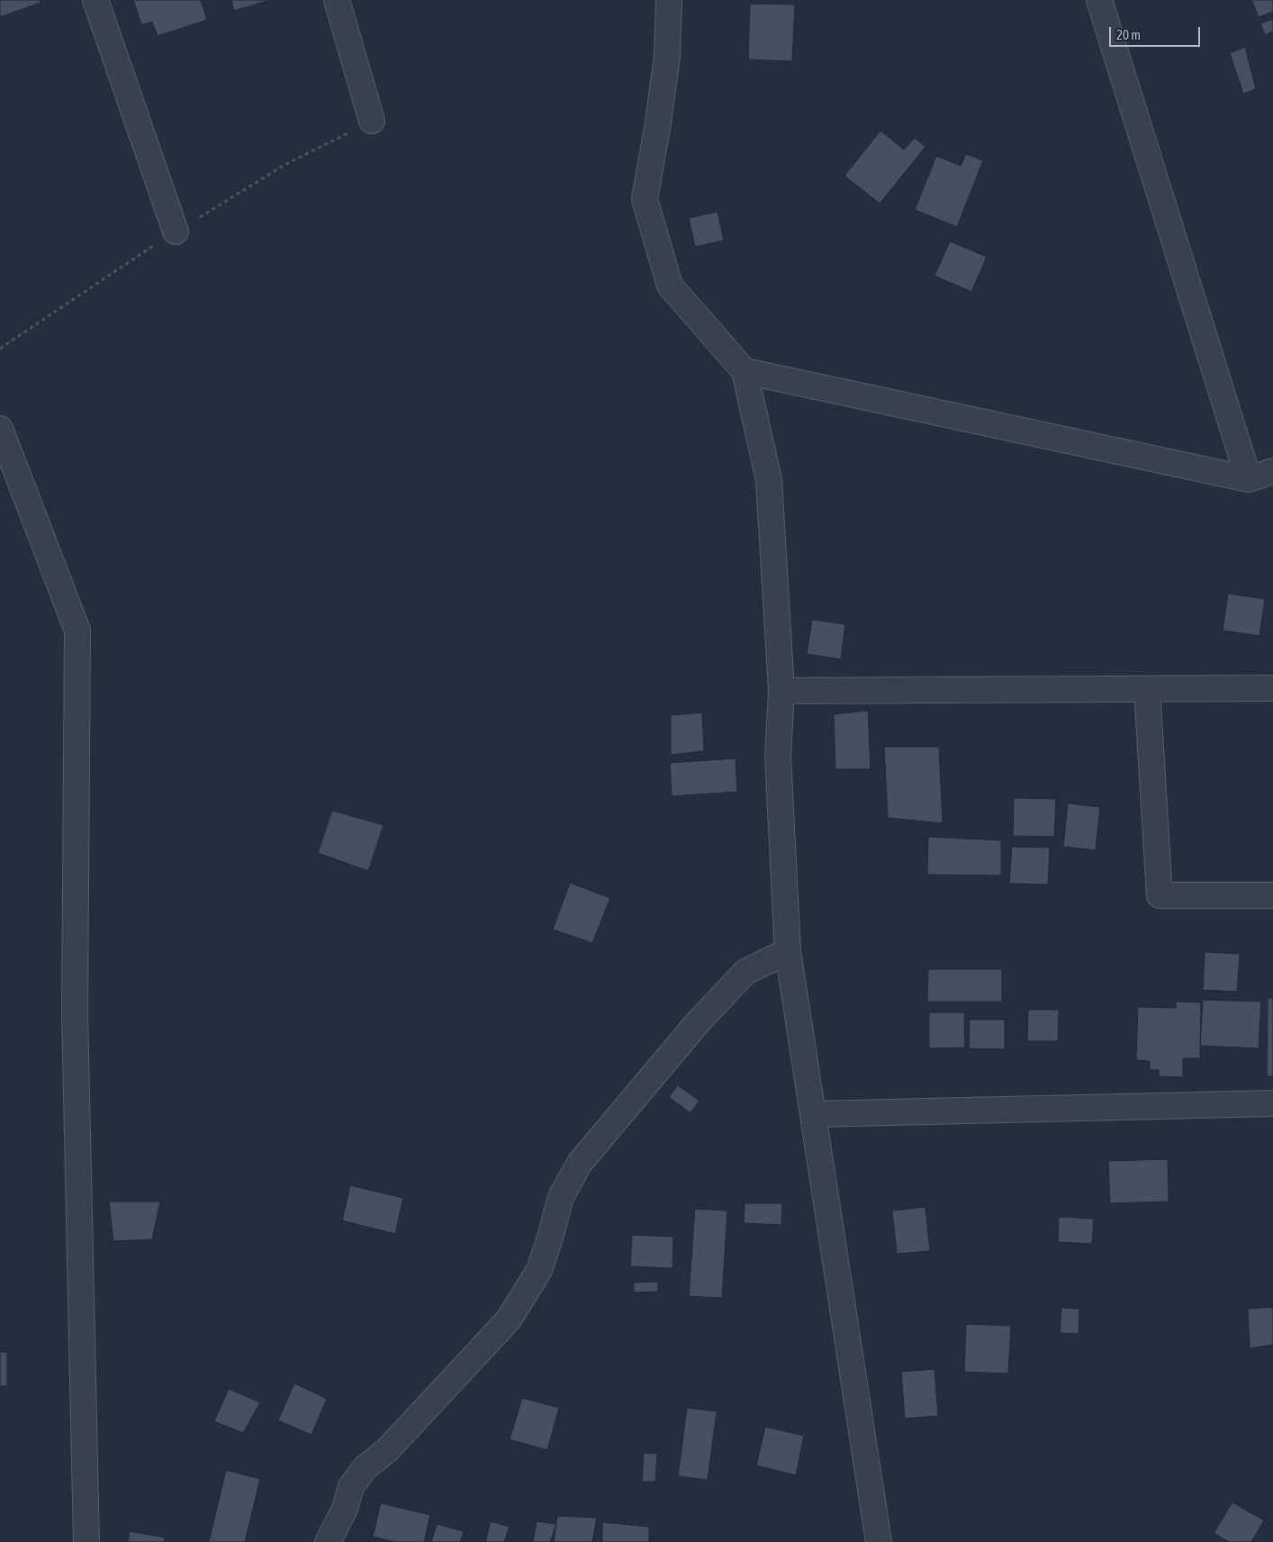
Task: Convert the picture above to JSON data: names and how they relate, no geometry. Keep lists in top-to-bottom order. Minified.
{"scale_bar":"20 m"}
